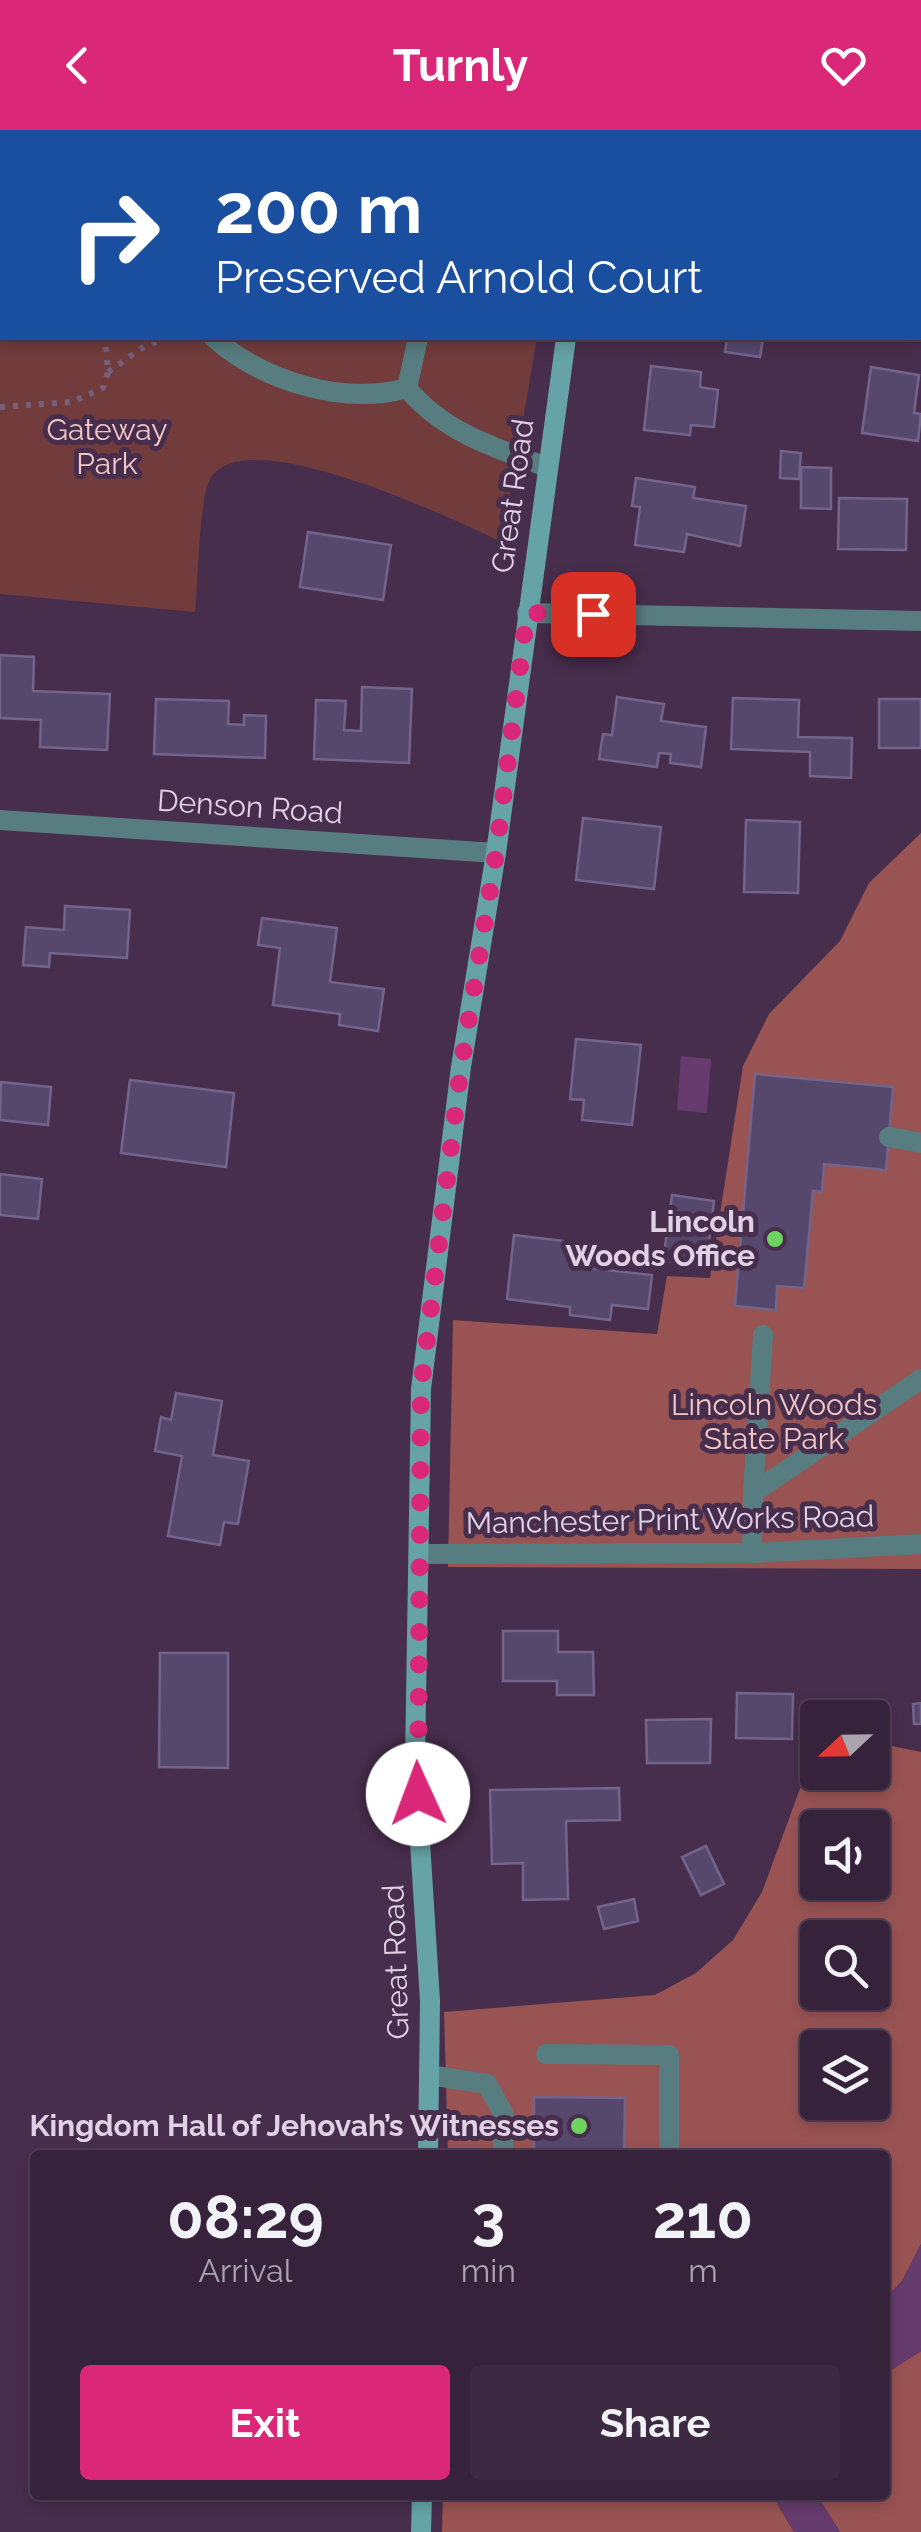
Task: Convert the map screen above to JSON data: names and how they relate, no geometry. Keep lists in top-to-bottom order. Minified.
{"streets":{"main road":["Great Road"],"street":["Denson Road","Manchester Print Works Road"]},"crossings":[["Great Road","Denson Road"],["Great Road","Manchester Print Works Road"]],"parks":["Gateway Park","Lincoln Woods State Park"],"places":["Lincoln Woods Office","Kingdom Hall of Jehovah’s Witnesses"],"north":"left","page":{"header":"Turnly","turn":["200 m","Preserved Arnold Court"],"eta":["08:29","Arrival","3","min","210","m"],"buttons":["Exit","Share"]}}
